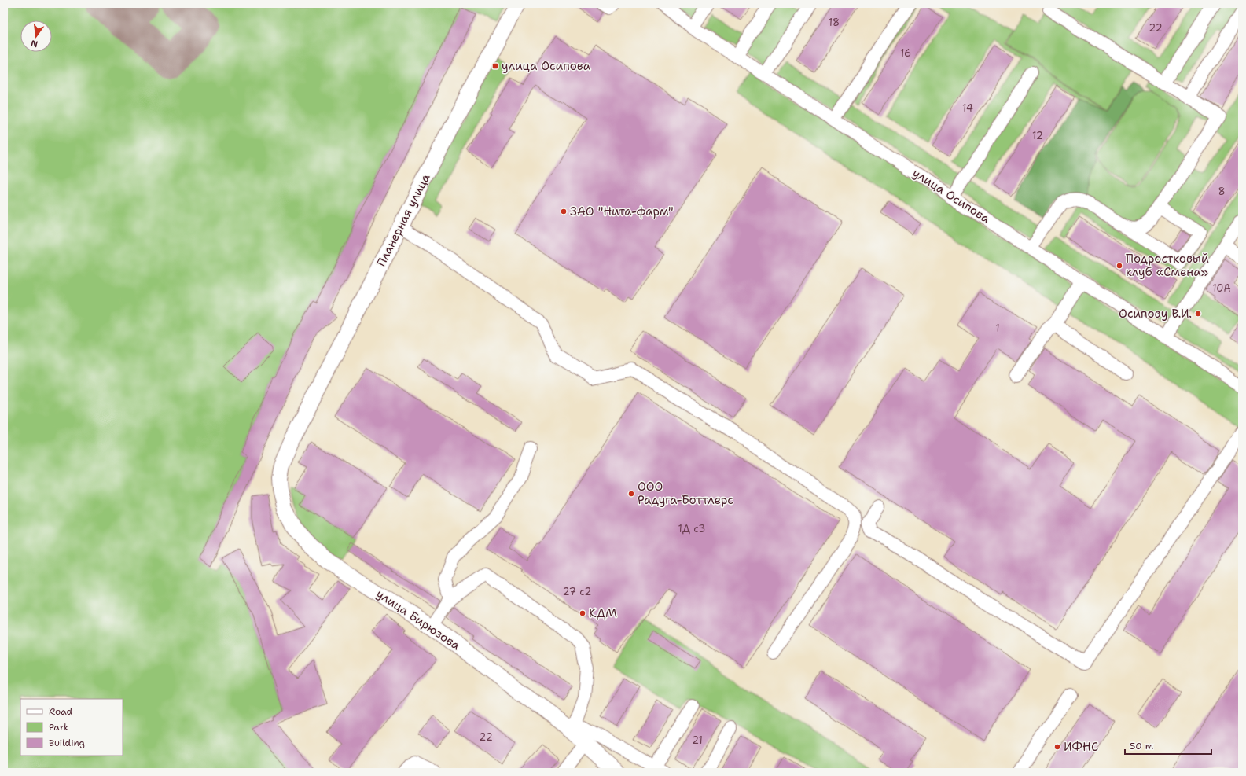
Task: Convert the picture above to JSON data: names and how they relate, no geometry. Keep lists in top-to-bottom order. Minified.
{"streets":{"main road":["Планерная улица","улица Бирюзова"],"street":["улица Осипова"]},"crossings":[["Планерная улица","улица Бирюзова"]],"places":{"transit":["улица Осипова"],"other":["ЗАО \"Нита-фарм\"","Подростковый клуб «Смена»","Осипову В.И.","ООО Радуга-Боттлерс","КДМ","ИФНС"]},"house_numbers":["18","22","16","14","12","8","10А","1","1Д с3","27 с2","22","21"],"legend":["Road","Park","Building"],"scale_bar":"50 m","north":"bottom"}
